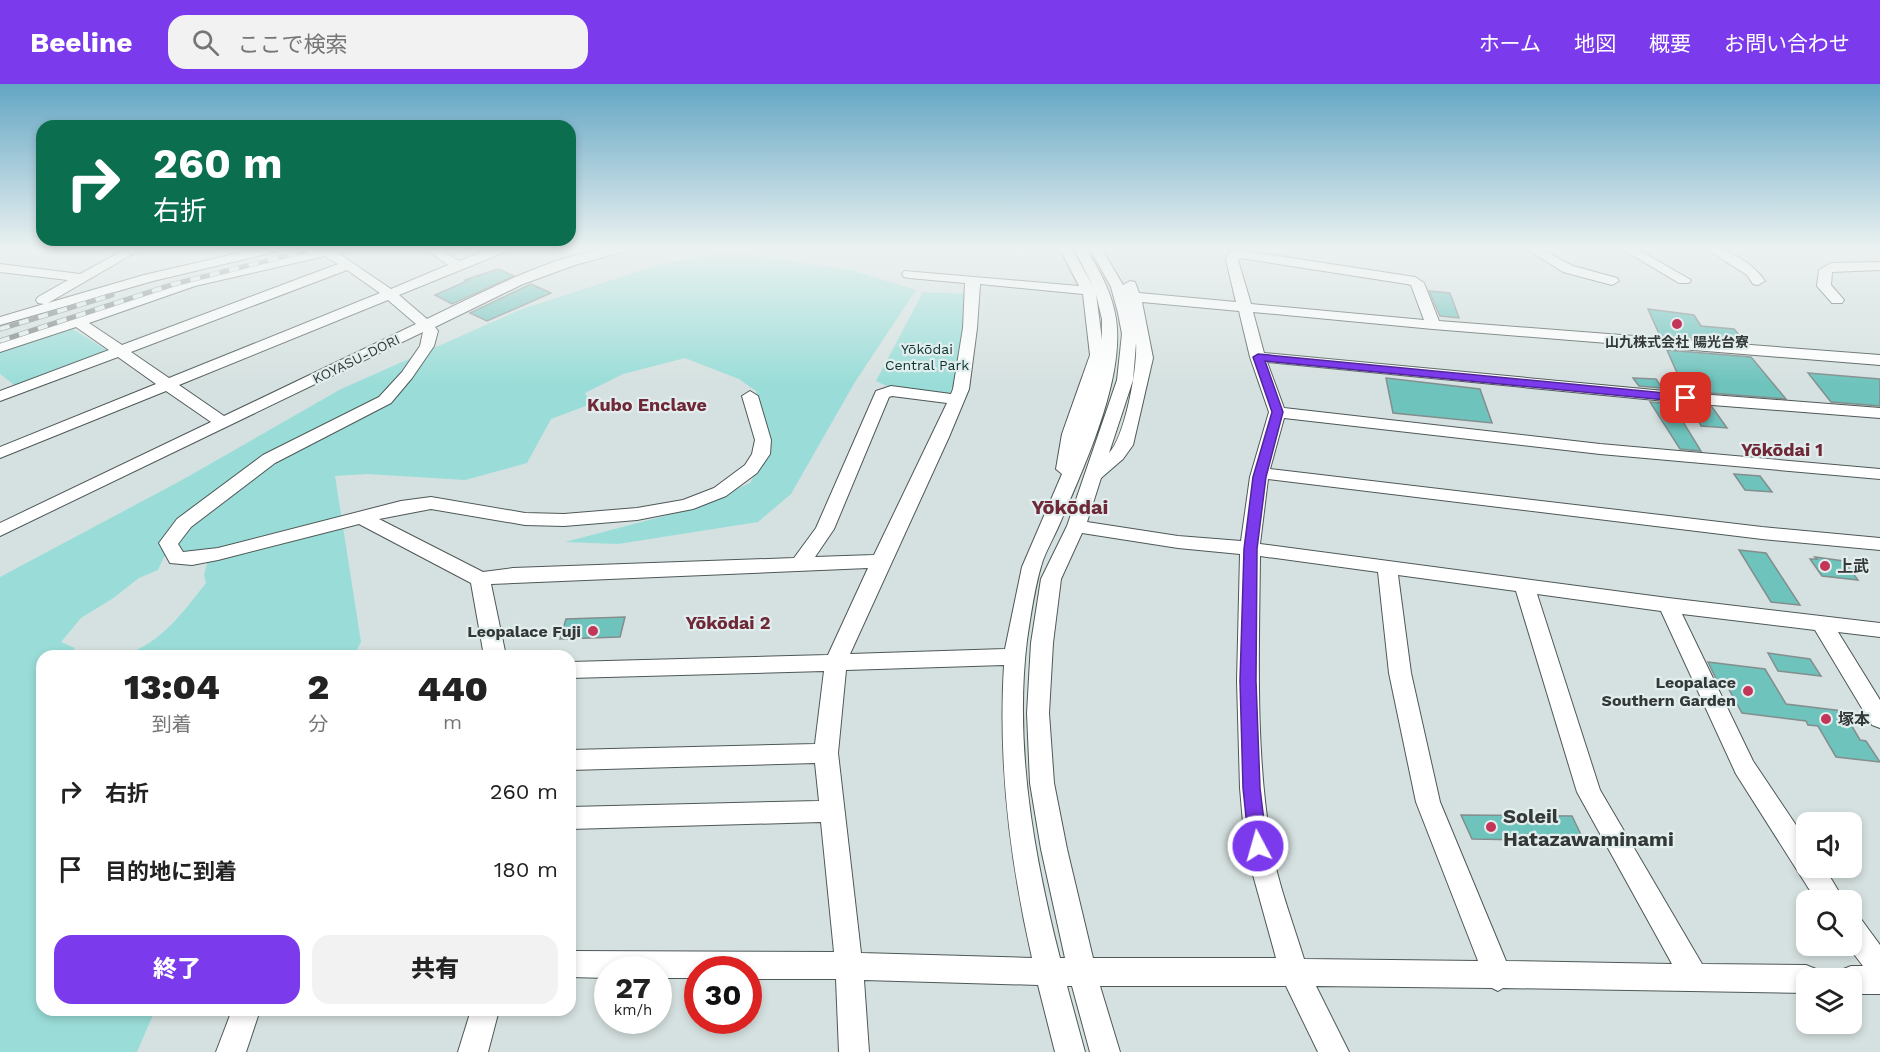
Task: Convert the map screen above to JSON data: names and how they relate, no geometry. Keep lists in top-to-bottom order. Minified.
{"streets":{"street":["KOYASU-DORI"]},"districts":["Kubo Enclave","Yōkōdai 1","Yōkōdai","Yōkōdai 2"],"parks":["Yōkōdai Central Park"],"places":["山九株式会社 陽光台寮","上武","Leopalace Fuji","Leopalace Southern Garden","塚本","Soleil Hatazawaminami"],"page":{"header":"Beeline","search":"ここで検索","nav":["ホーム","地図","概要","お問い合わせ"],"turn":["260 m","右折"],"eta":["13:04","到着","2","分","440","m"],"list":[{"name":"右折","value":"260 m"},{"name":"目的地に到着","value":"180 m"}],"buttons":["終了","共有"],"speed":"27 km/h","limit":"30"}}
